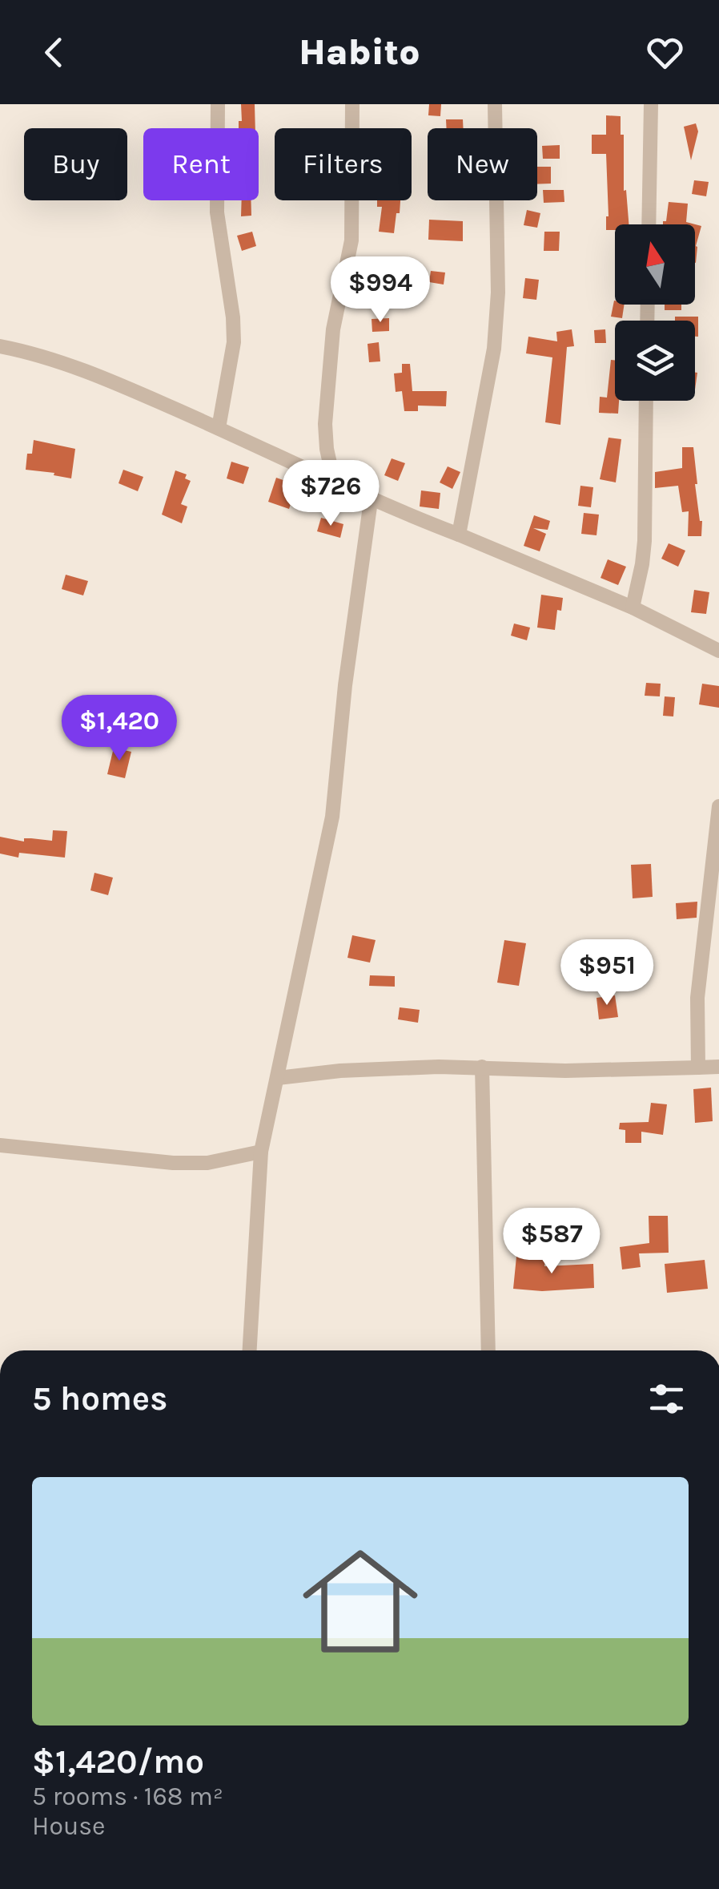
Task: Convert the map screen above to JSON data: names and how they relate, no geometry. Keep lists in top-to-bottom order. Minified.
{"north":"top","page":{"header":"Habito","chip":["Buy","Rent","Filters","New"],"price":["$994","$726","$1,420","$951","$587"],"heading":"5 homes","list":[{"name":"$1,420/mo","note":"5 rooms · 168 m² · House"}]}}
